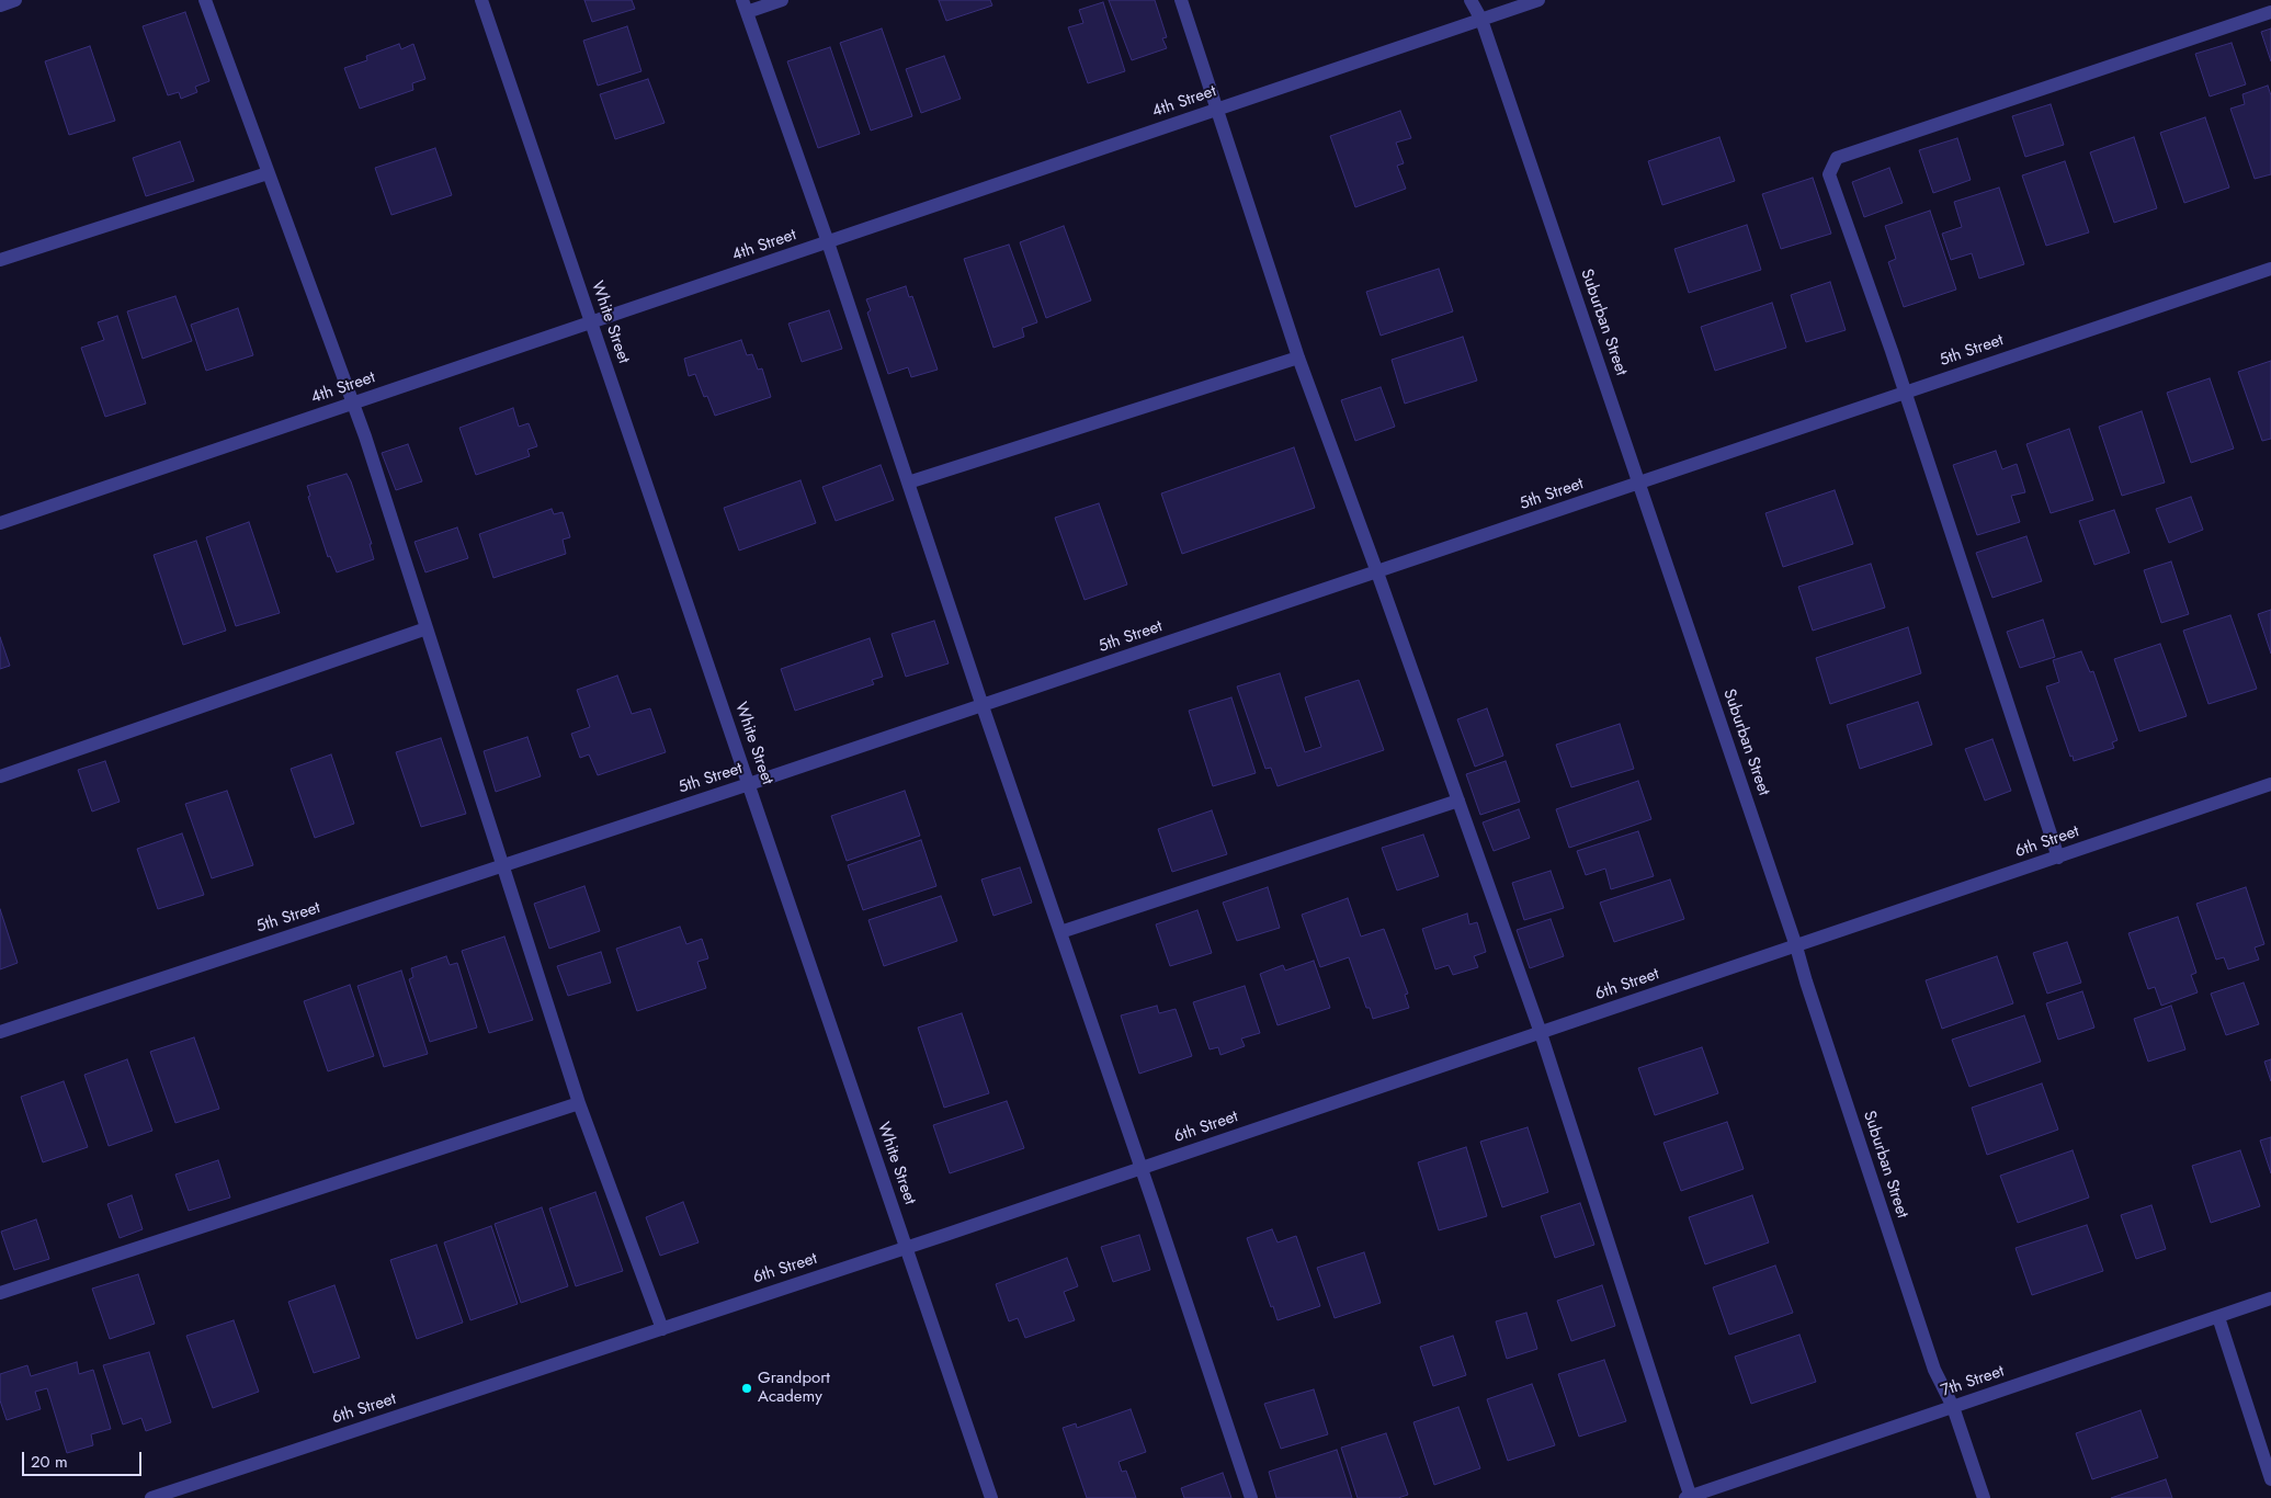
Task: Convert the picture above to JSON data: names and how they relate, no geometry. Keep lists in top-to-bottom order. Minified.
{"streets":{"street":["4th Street","White Street","Suburban Street","5th Street","6th Street","7th Street"]},"crossings":[["4th Street","White Street"],["4th Street","Suburban Street"],["White Street","5th Street"],["White Street","6th Street"],["Suburban Street","5th Street"],["Suburban Street","6th Street"],["Suburban Street","7th Street"]],"places":["Grandport Academy"],"scale_bar":"20 m"}
